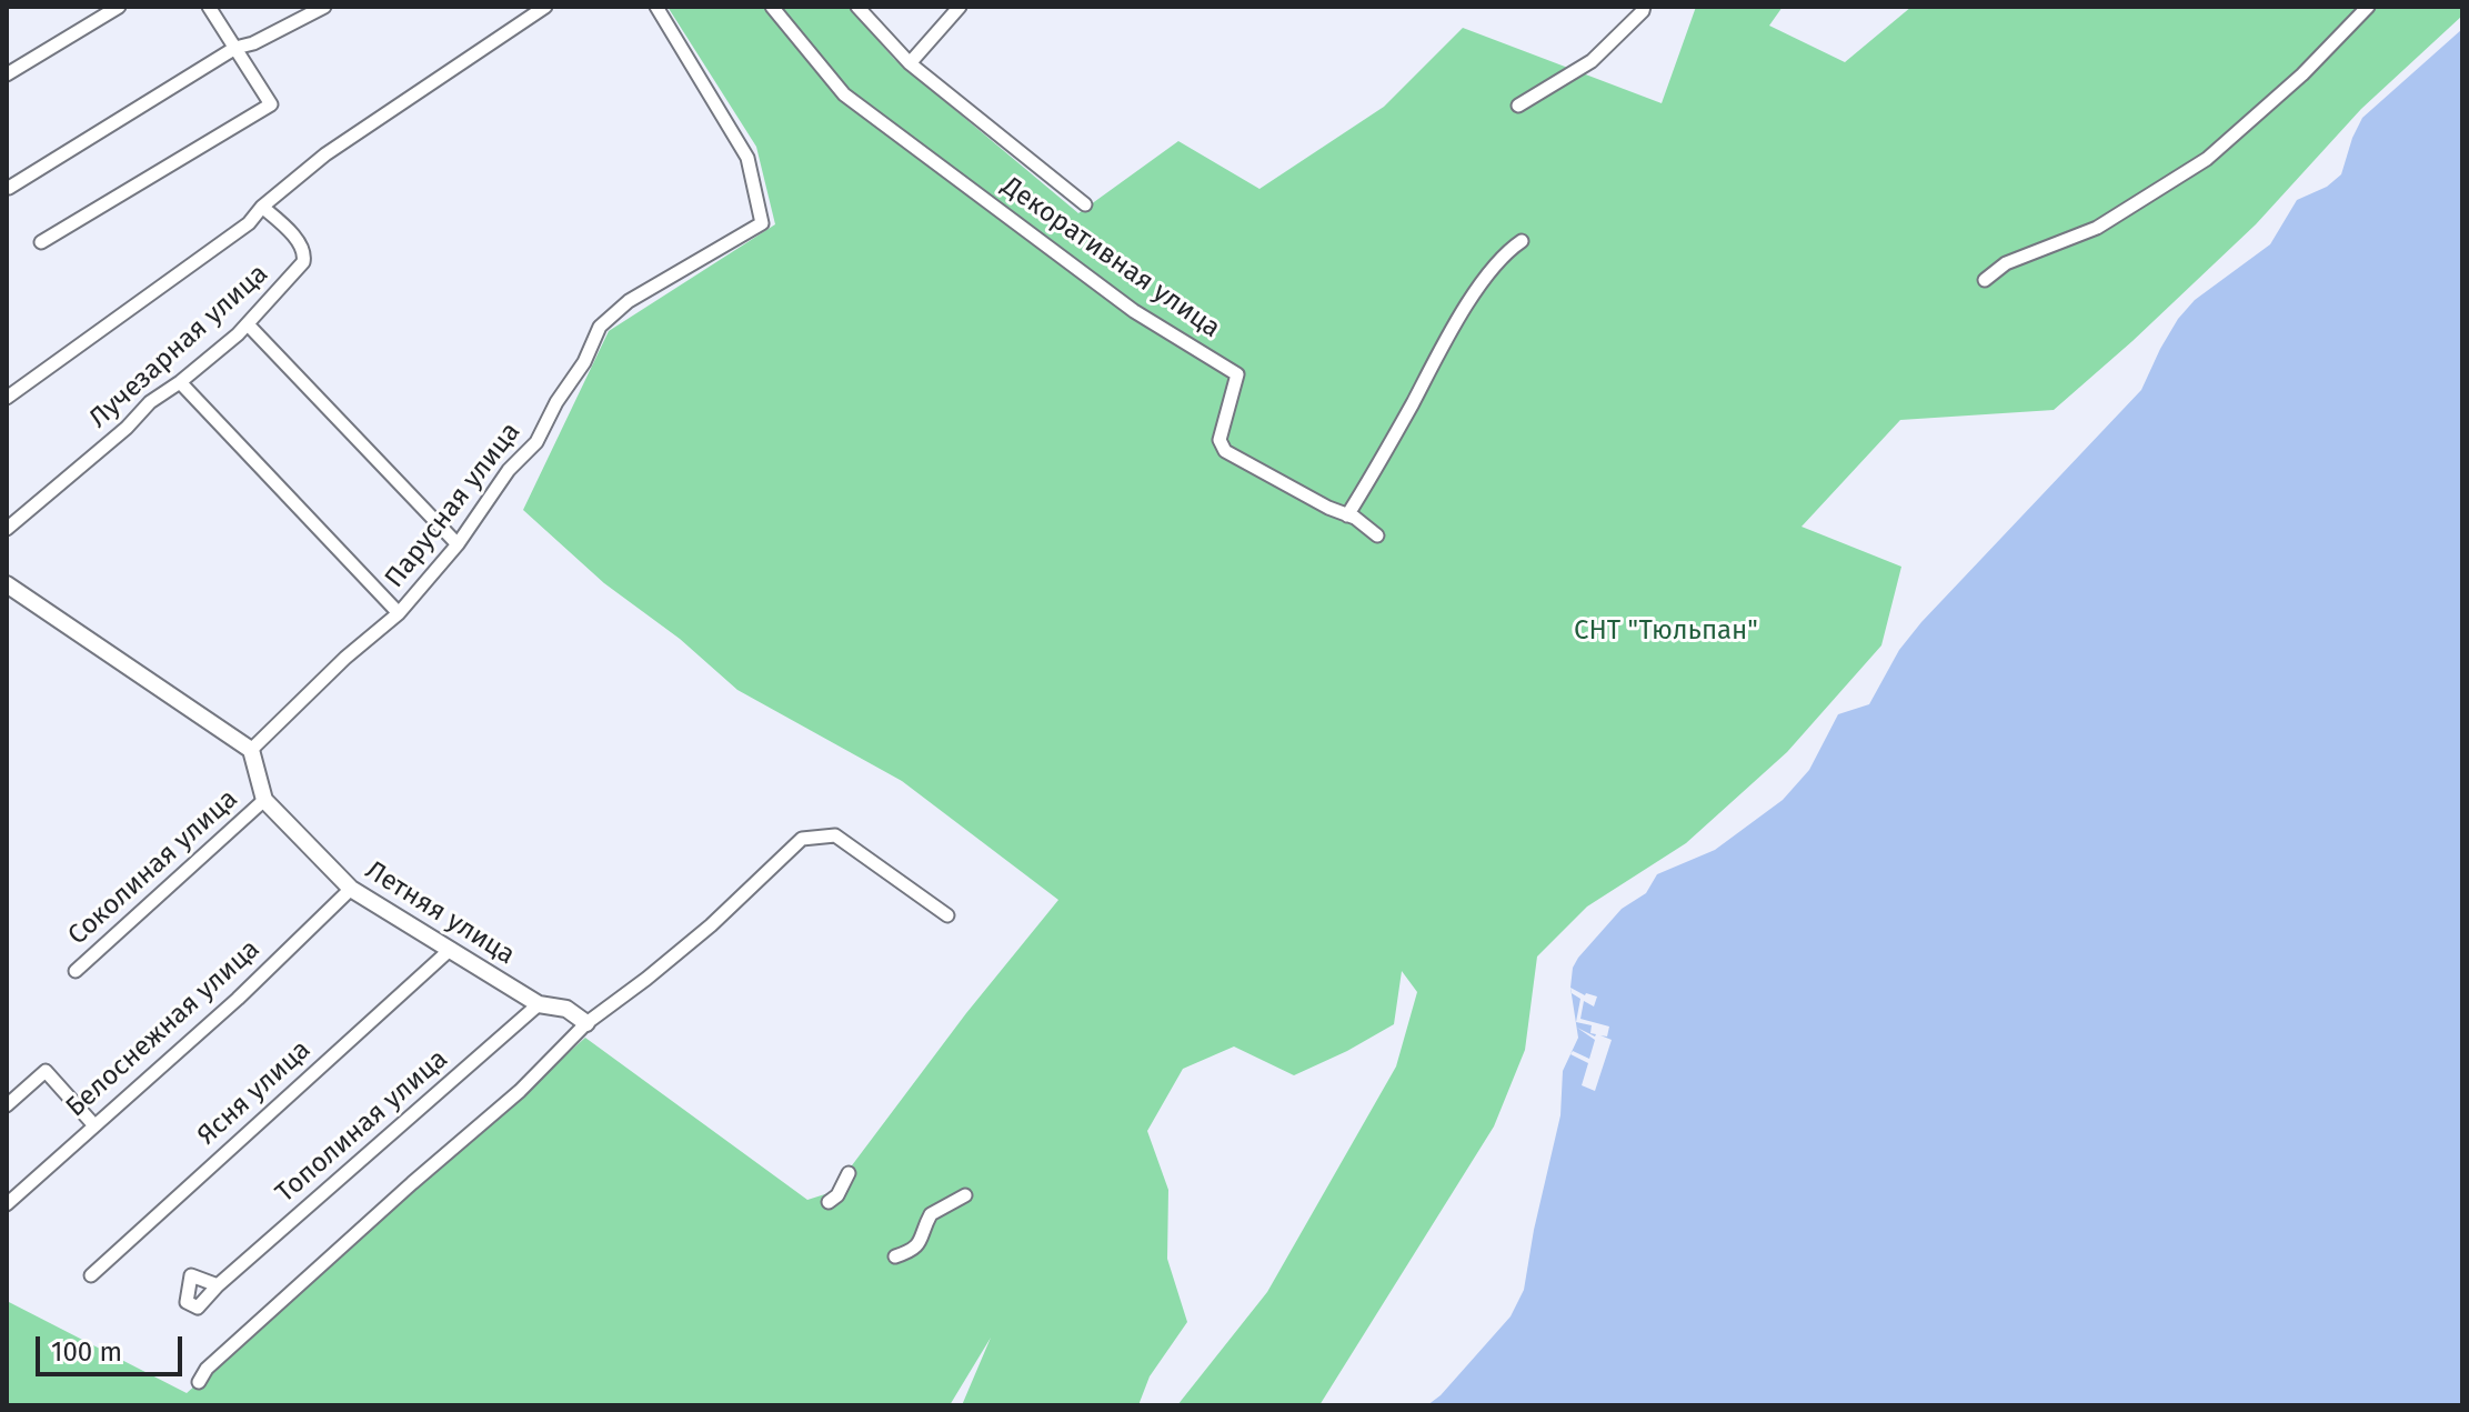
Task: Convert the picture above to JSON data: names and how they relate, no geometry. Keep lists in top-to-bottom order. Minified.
{"streets":{"street":["Декоративная улица","Лучезарная улица","Парусная улица","Соколиная улица","Летняя улица","Белоснежная улица","Ясня улица","Тополиная улица"]},"crossings":[["Парусная улица","Летняя улица"],["Соколиная улица","Летняя улица"],["Летняя улица","Белоснежная улица"],["Летняя улица","Ясня улица"],["Летняя улица","Тополиная улица"]],"parks":["СНТ \"Тюльпан\""],"scale_bar":"100 m"}
